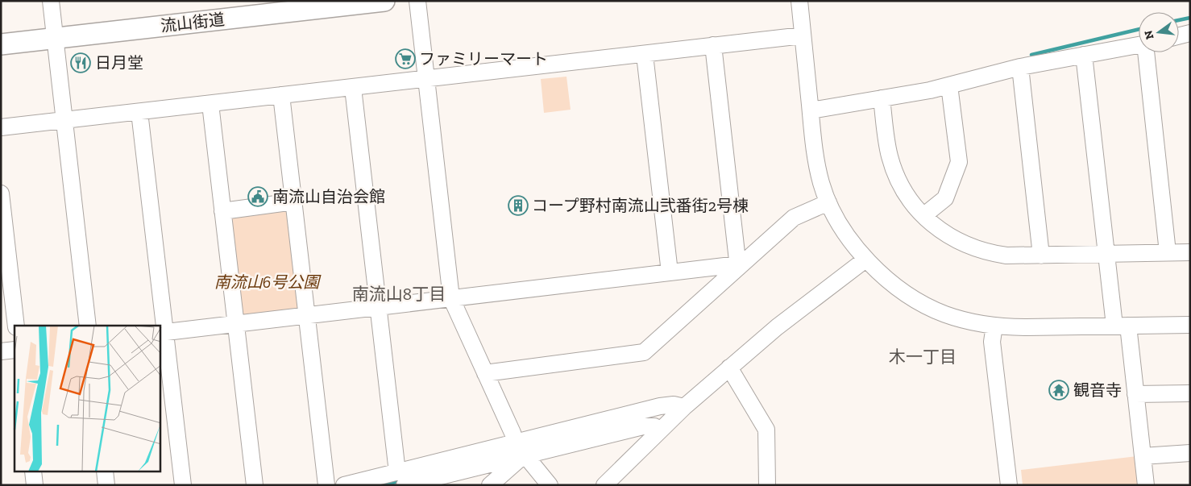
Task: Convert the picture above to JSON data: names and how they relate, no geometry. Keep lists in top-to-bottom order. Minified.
{"streets":{"main road":["流山街道"]},"districts":["南流山8丁目","木一丁目"],"parks":["南流山6号公園"],"places":{"supermarket":["ファミリーマート"],"restaurant":["日月堂"],"public building":["南流山自治会館"],"building":["コープ野村南流山弐番街2号棟"],"temple":["観音寺"]},"north":"left"}
